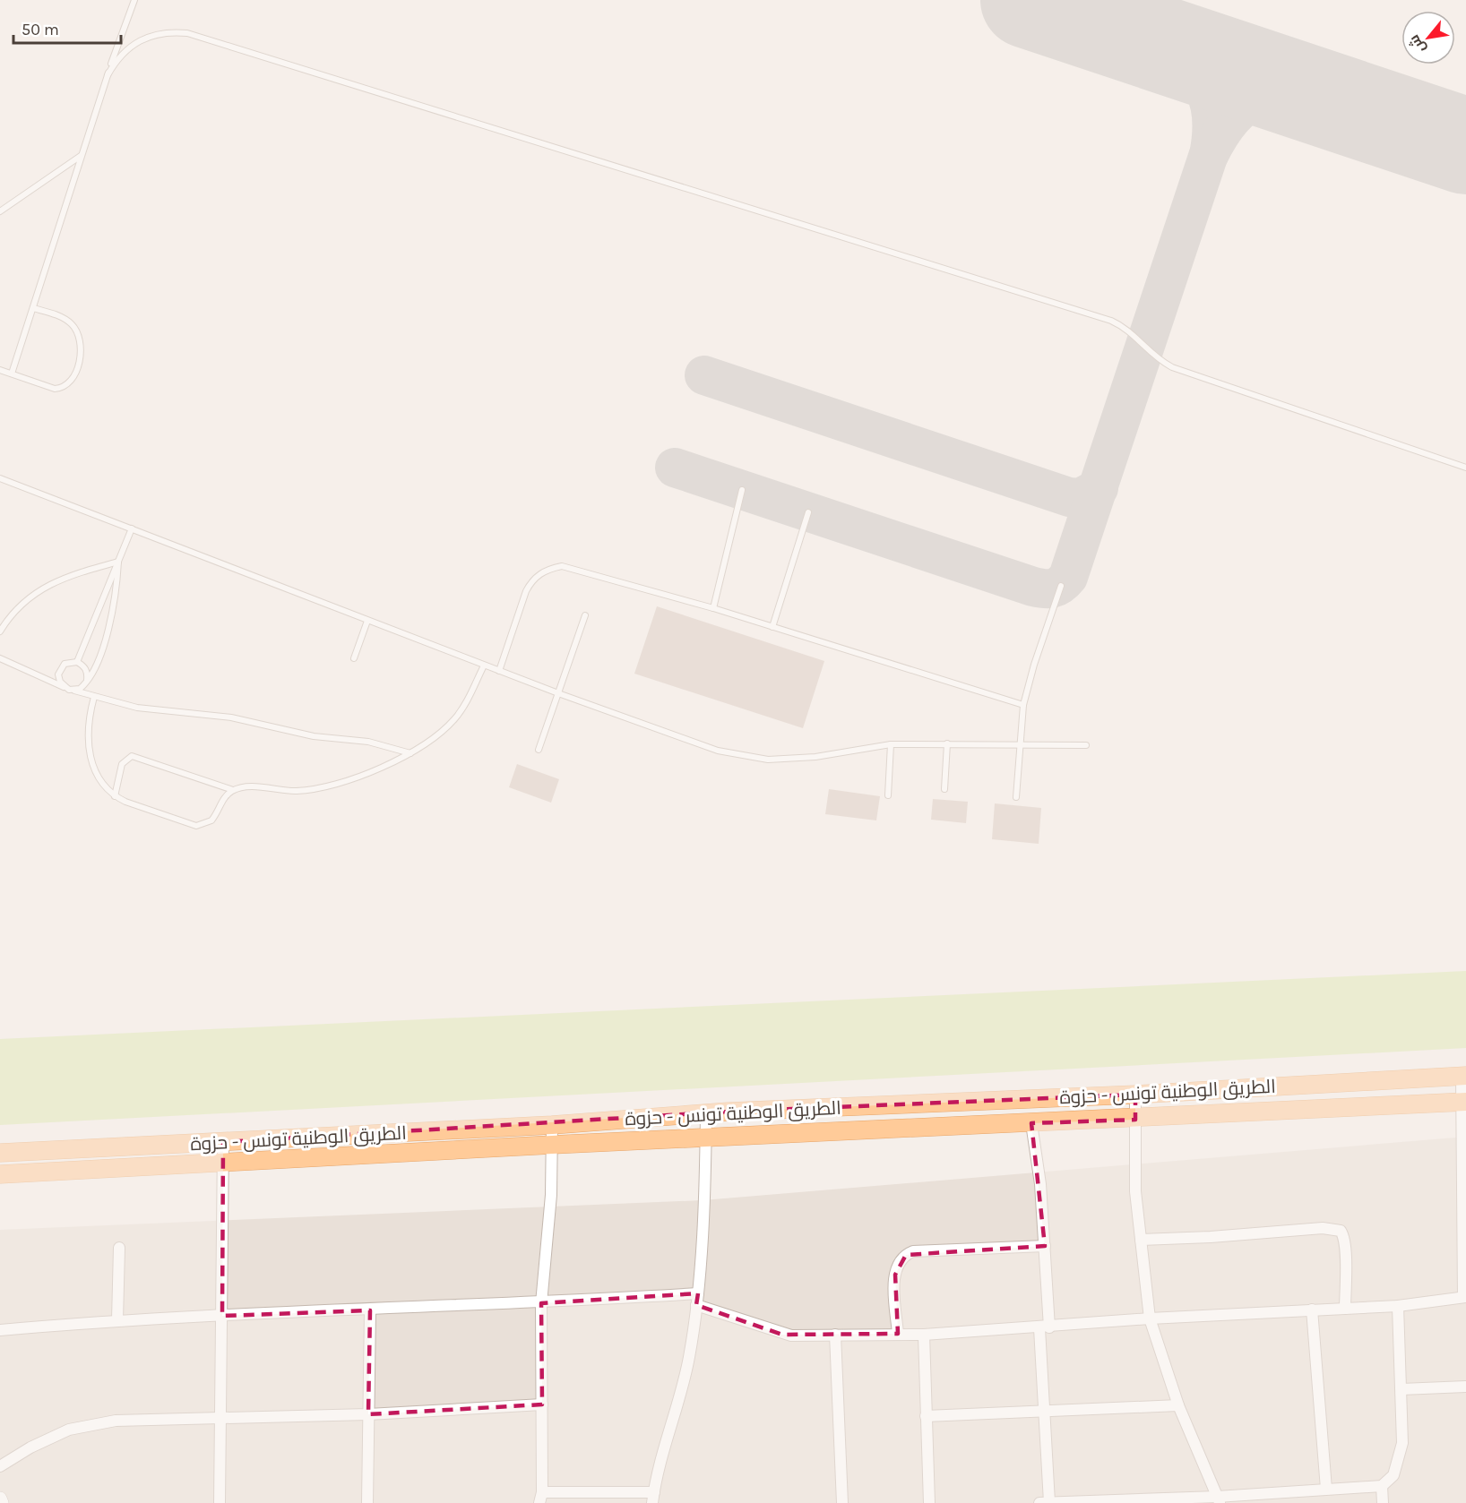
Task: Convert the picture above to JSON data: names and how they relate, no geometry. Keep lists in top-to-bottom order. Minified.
{"streets":{"main road":["الطريق الوطنية تونس - حزوة"]},"scale_bar":"50 m","north":"bottom left"}
